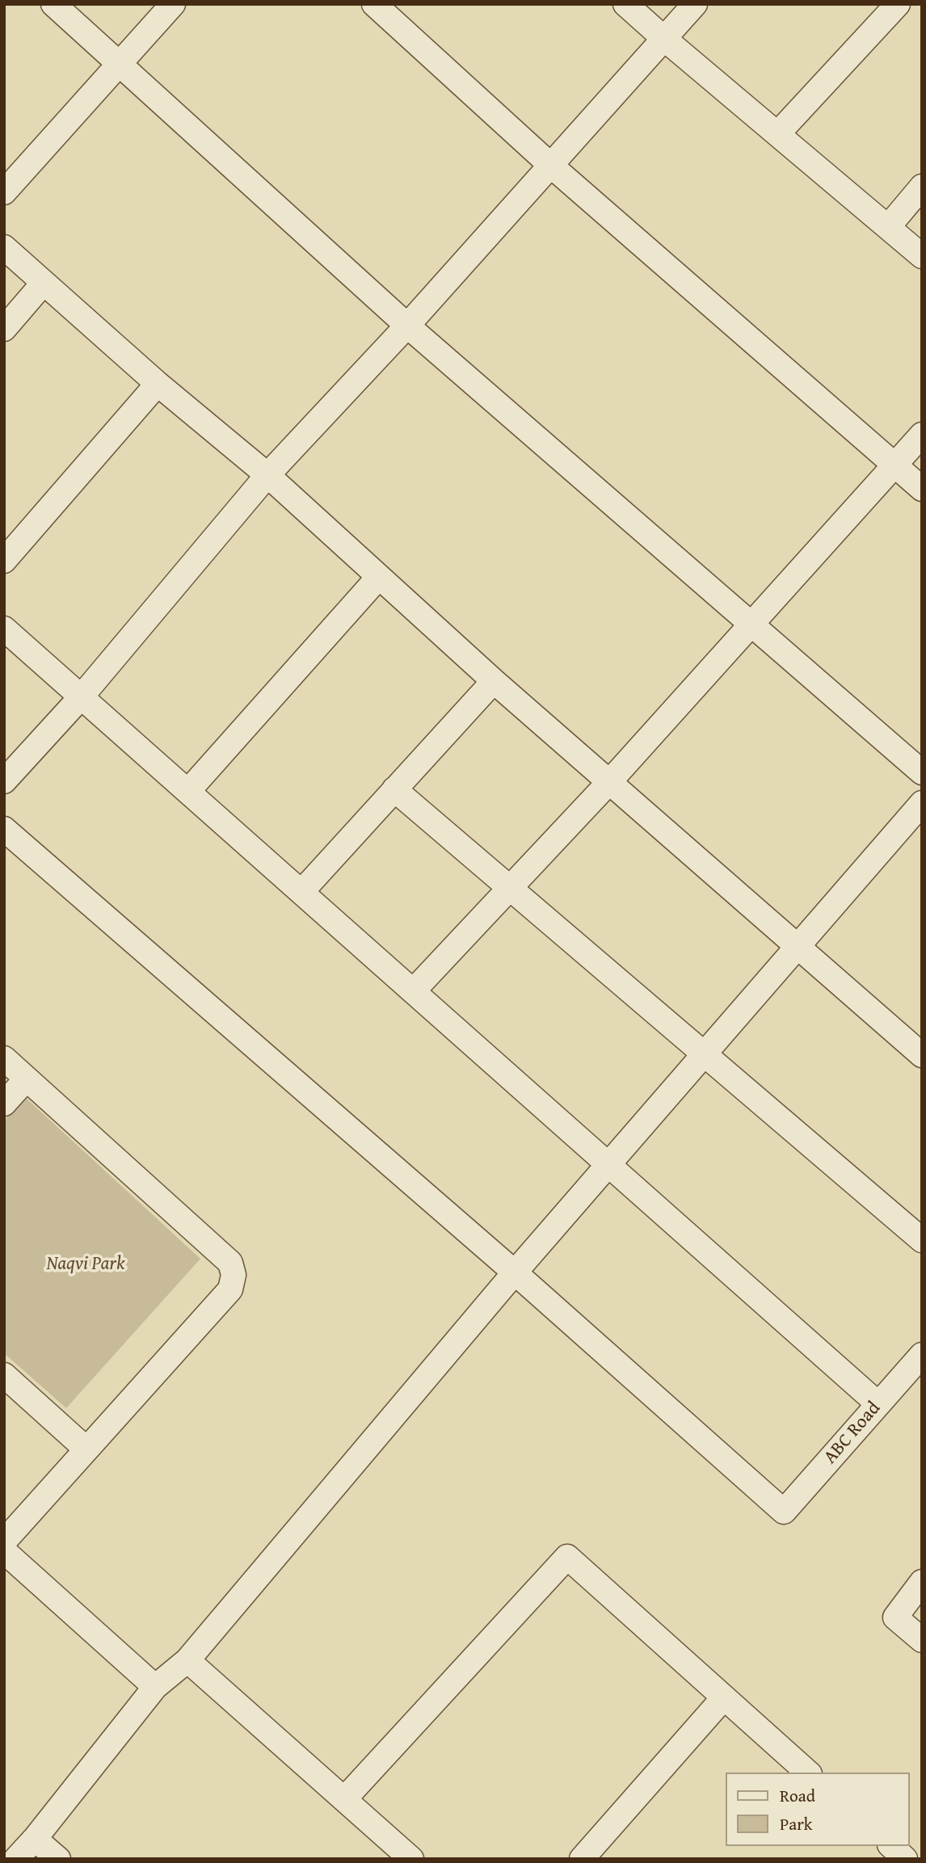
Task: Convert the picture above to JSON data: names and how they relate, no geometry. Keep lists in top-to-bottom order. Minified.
{"streets":{"street":["ABC Road"]},"parks":["Naqvi Park"],"legend":["Road","Park"]}
